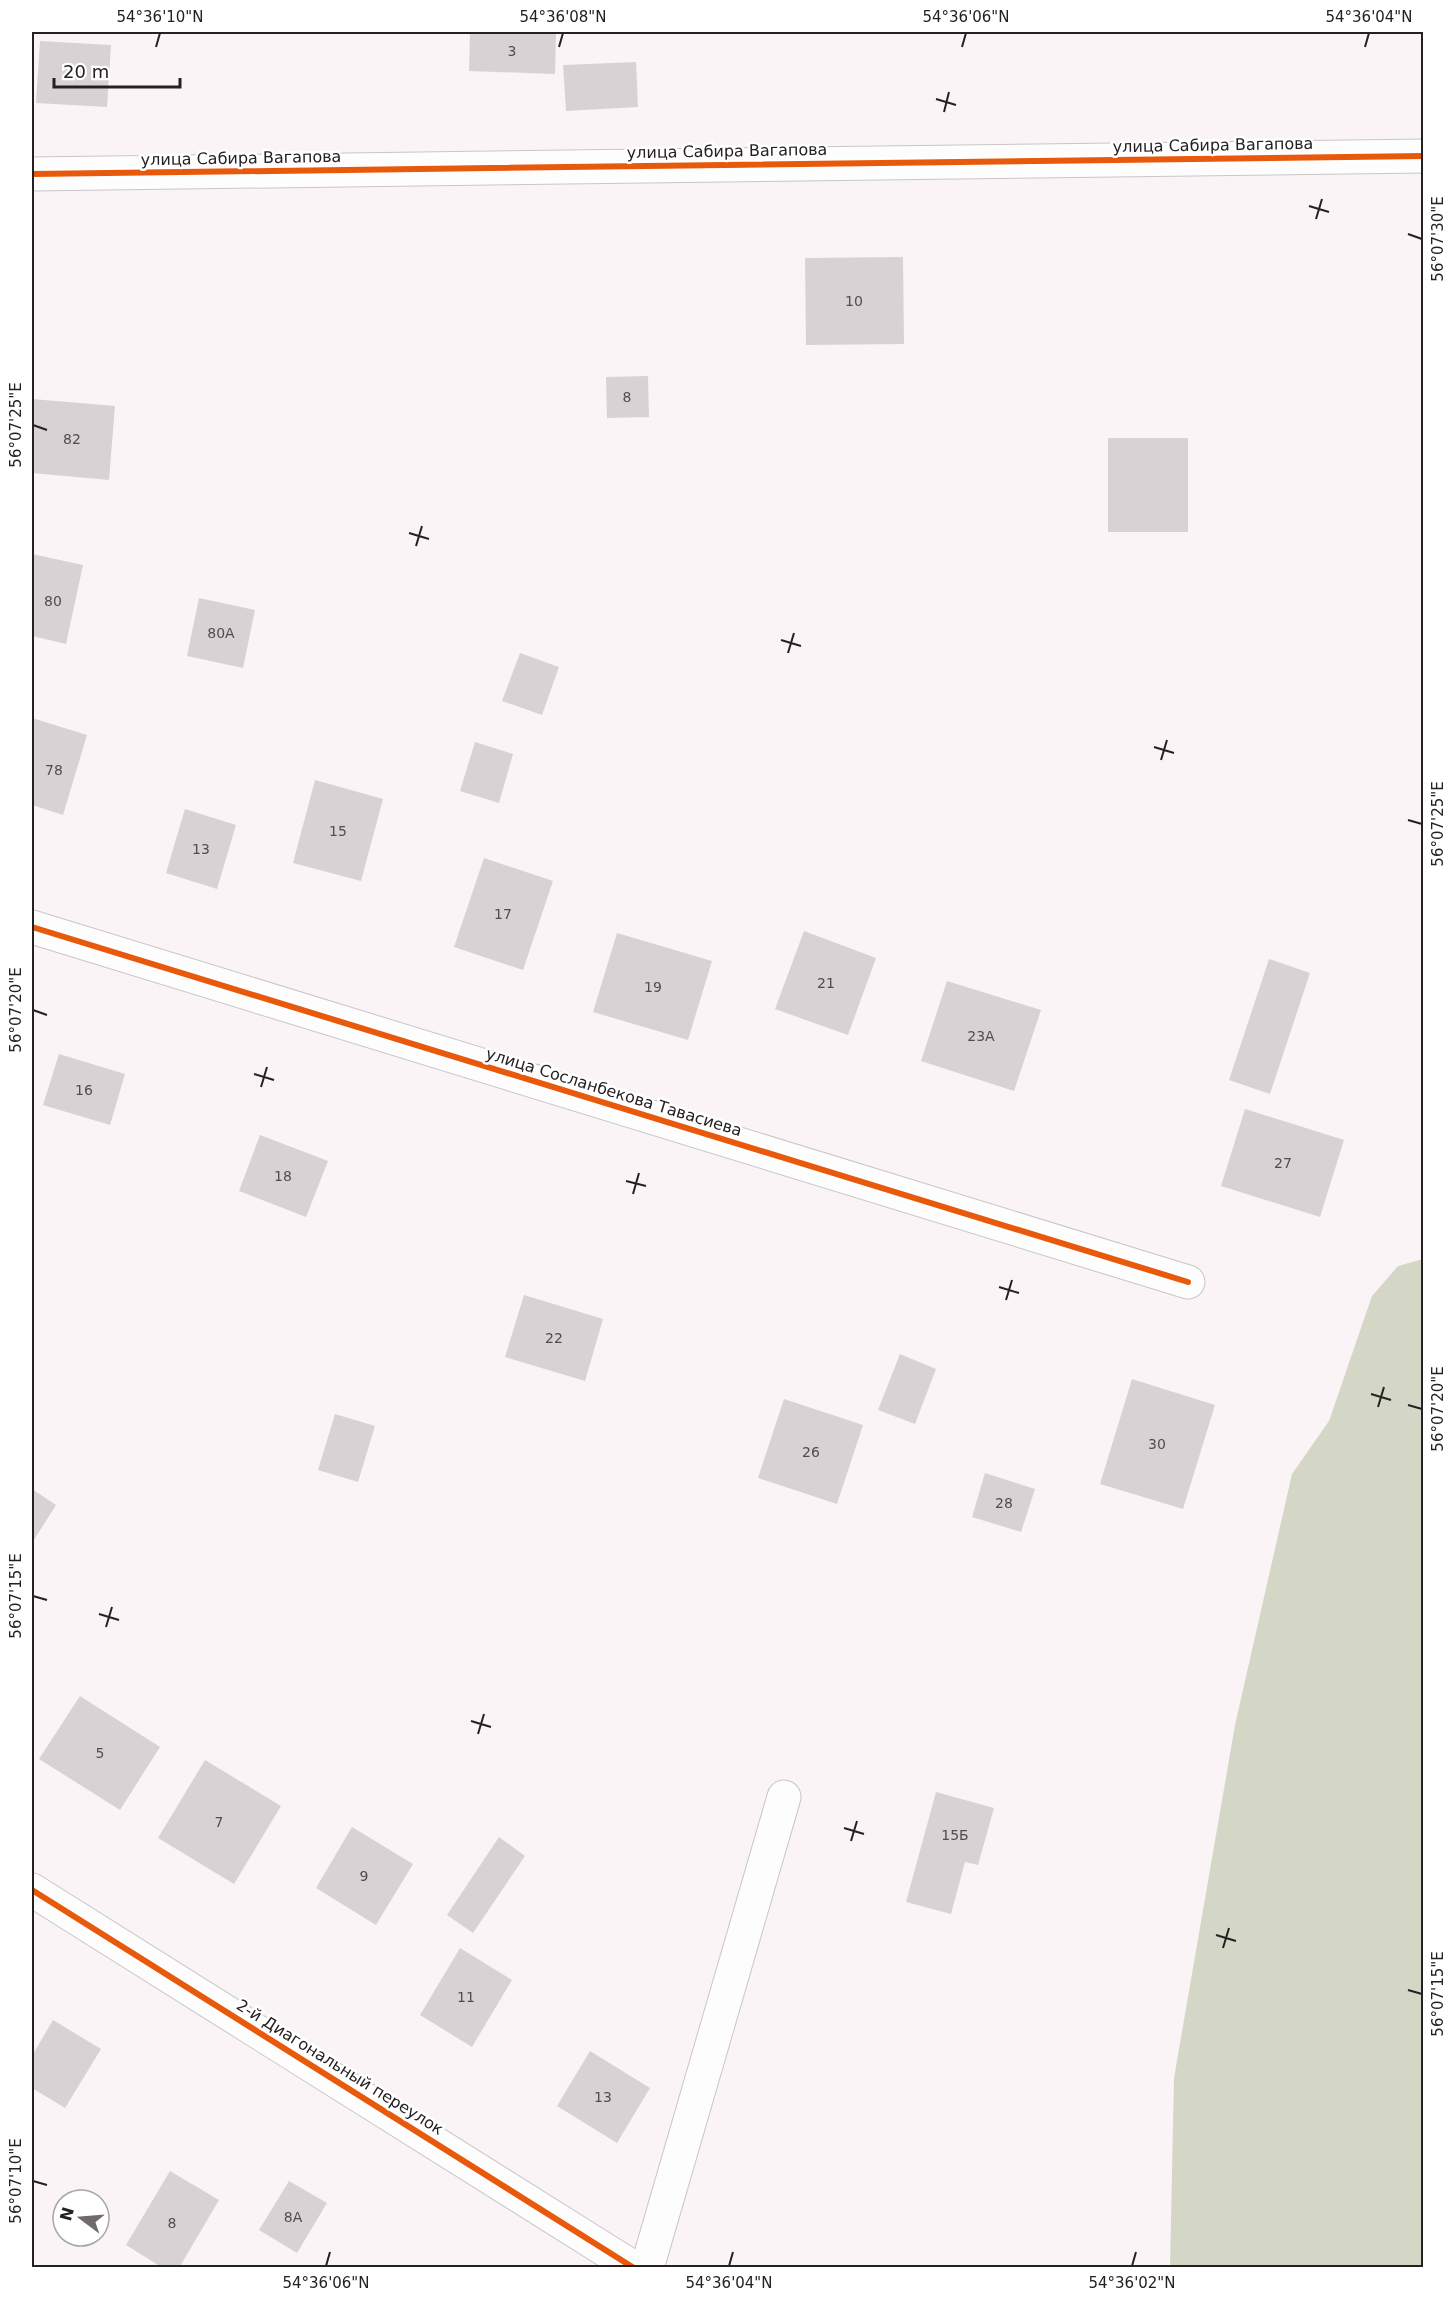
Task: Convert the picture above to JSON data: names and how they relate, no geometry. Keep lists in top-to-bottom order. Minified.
{"streets":{"street":["улица Сабира Вагапова","улица Сосланбекова Тавасиева","2-й Диагональный переулок"]},"house_numbers":["3","10","8","82","80","80А","78","15","13","17","21","19","23А","16","27","18","22","30","26","28","5","7","15Б","9","11","13","8А","8"],"scale_bar":"20 m","north":"left","coordinates":["54°36'10\"N","54°36'08\"N","54°36'06\"N","54°36'04\"N","56°07'30\"E","56°07'25\"E","56°07'20\"E","56°07'15\"E","56°07'10\"E","54°36'02\"N"]}
